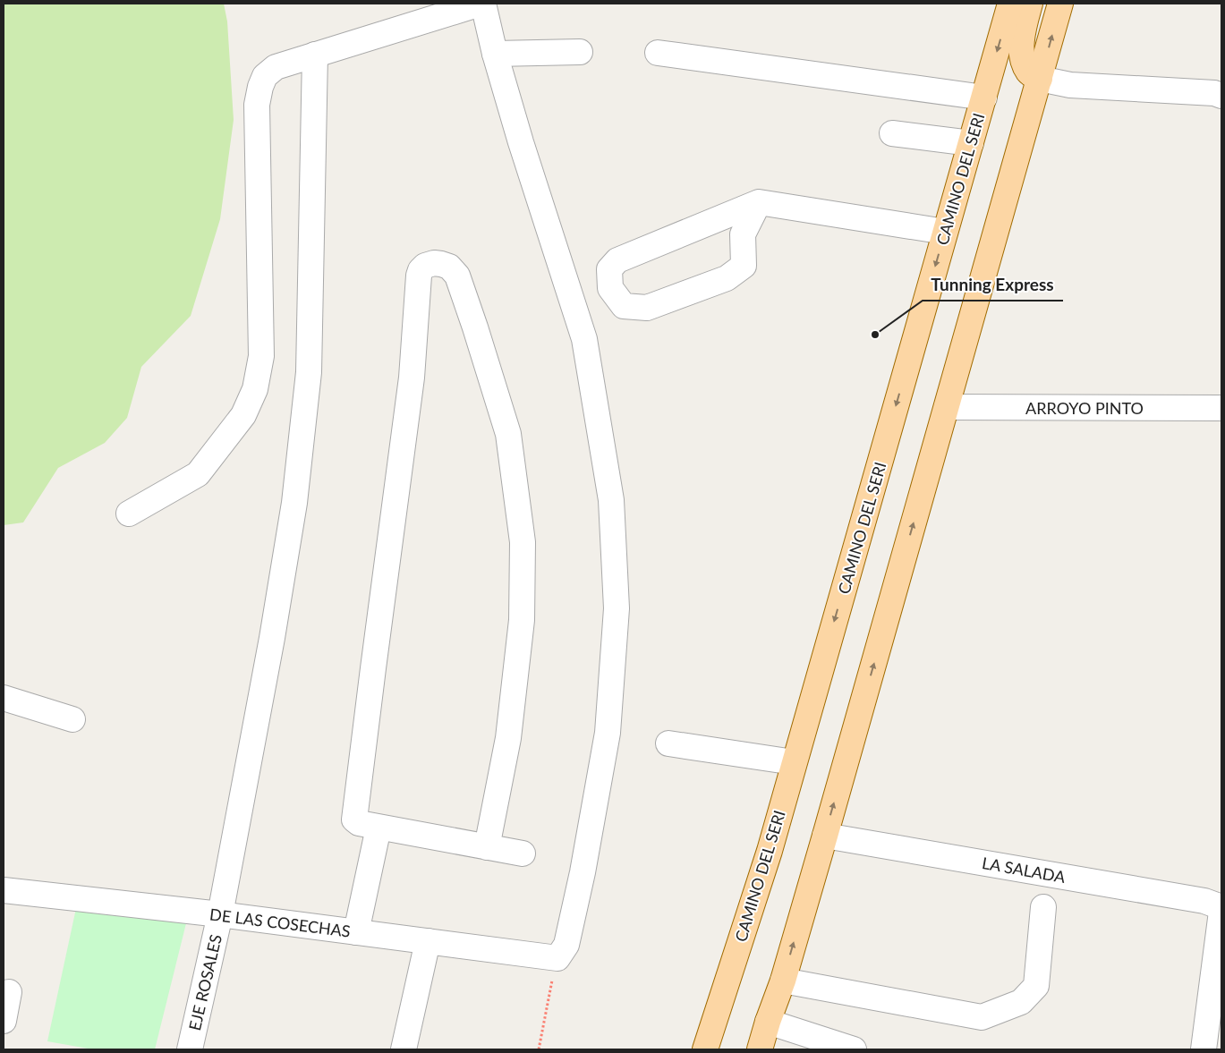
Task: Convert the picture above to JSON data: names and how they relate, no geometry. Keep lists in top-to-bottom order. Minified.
{"streets":{"main road":["CAMINO DEL SERI"],"street":["ARROYO PINTO","LA SALADA","DE LAS COSECHAS","EJE ROSALES"]},"crossings":[["DE LAS COSECHAS","EJE ROSALES"]],"places":["Tunning Express"]}
